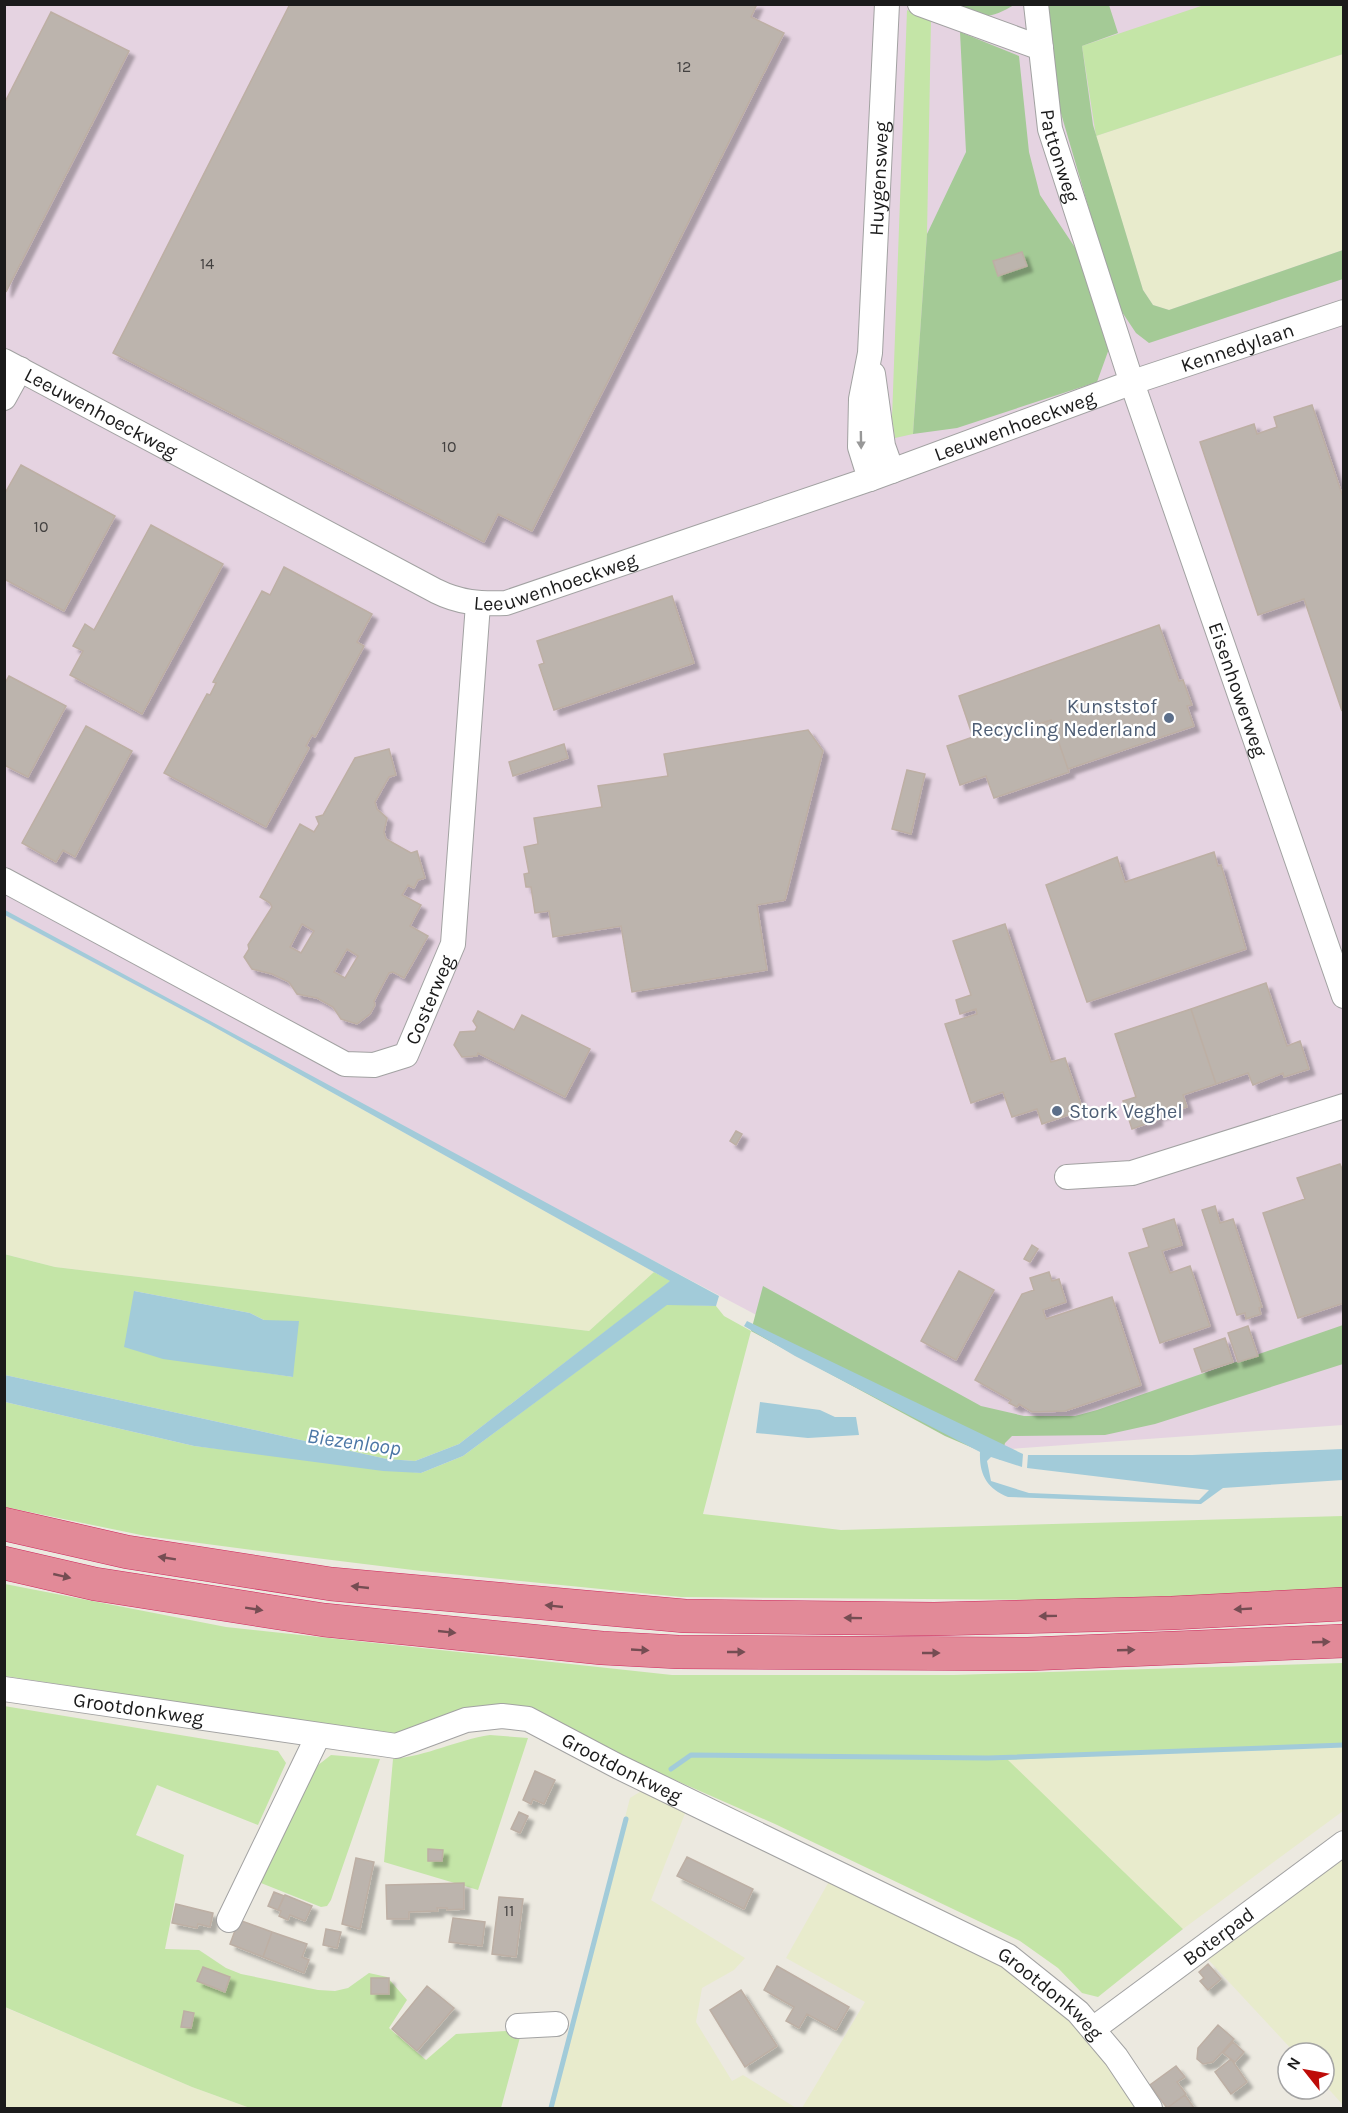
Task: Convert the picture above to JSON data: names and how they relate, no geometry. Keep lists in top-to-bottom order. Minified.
{"streets":{"street":["Pattonweg","Huygensweg","Kennedylaan","Leeuwenhoeckweg","Eisenhowerweg","Costerweg","Grootdonkweg","Boterpad"]},"crossings":[["Pattonweg","Kennedylaan"],["Pattonweg","Leeuwenhoeckweg"],["Pattonweg","Eisenhowerweg"],["Huygensweg","Leeuwenhoeckweg"],["Kennedylaan","Leeuwenhoeckweg"],["Kennedylaan","Eisenhowerweg"],["Leeuwenhoeckweg","Eisenhowerweg"],["Leeuwenhoeckweg","Costerweg"],["Grootdonkweg","Boterpad"]],"water":["Biezenloop"],"places":["Kunststof Recycling Nederland","Stork Veghel"],"house_numbers":["12","14","10","10","11"],"north":"top left"}
